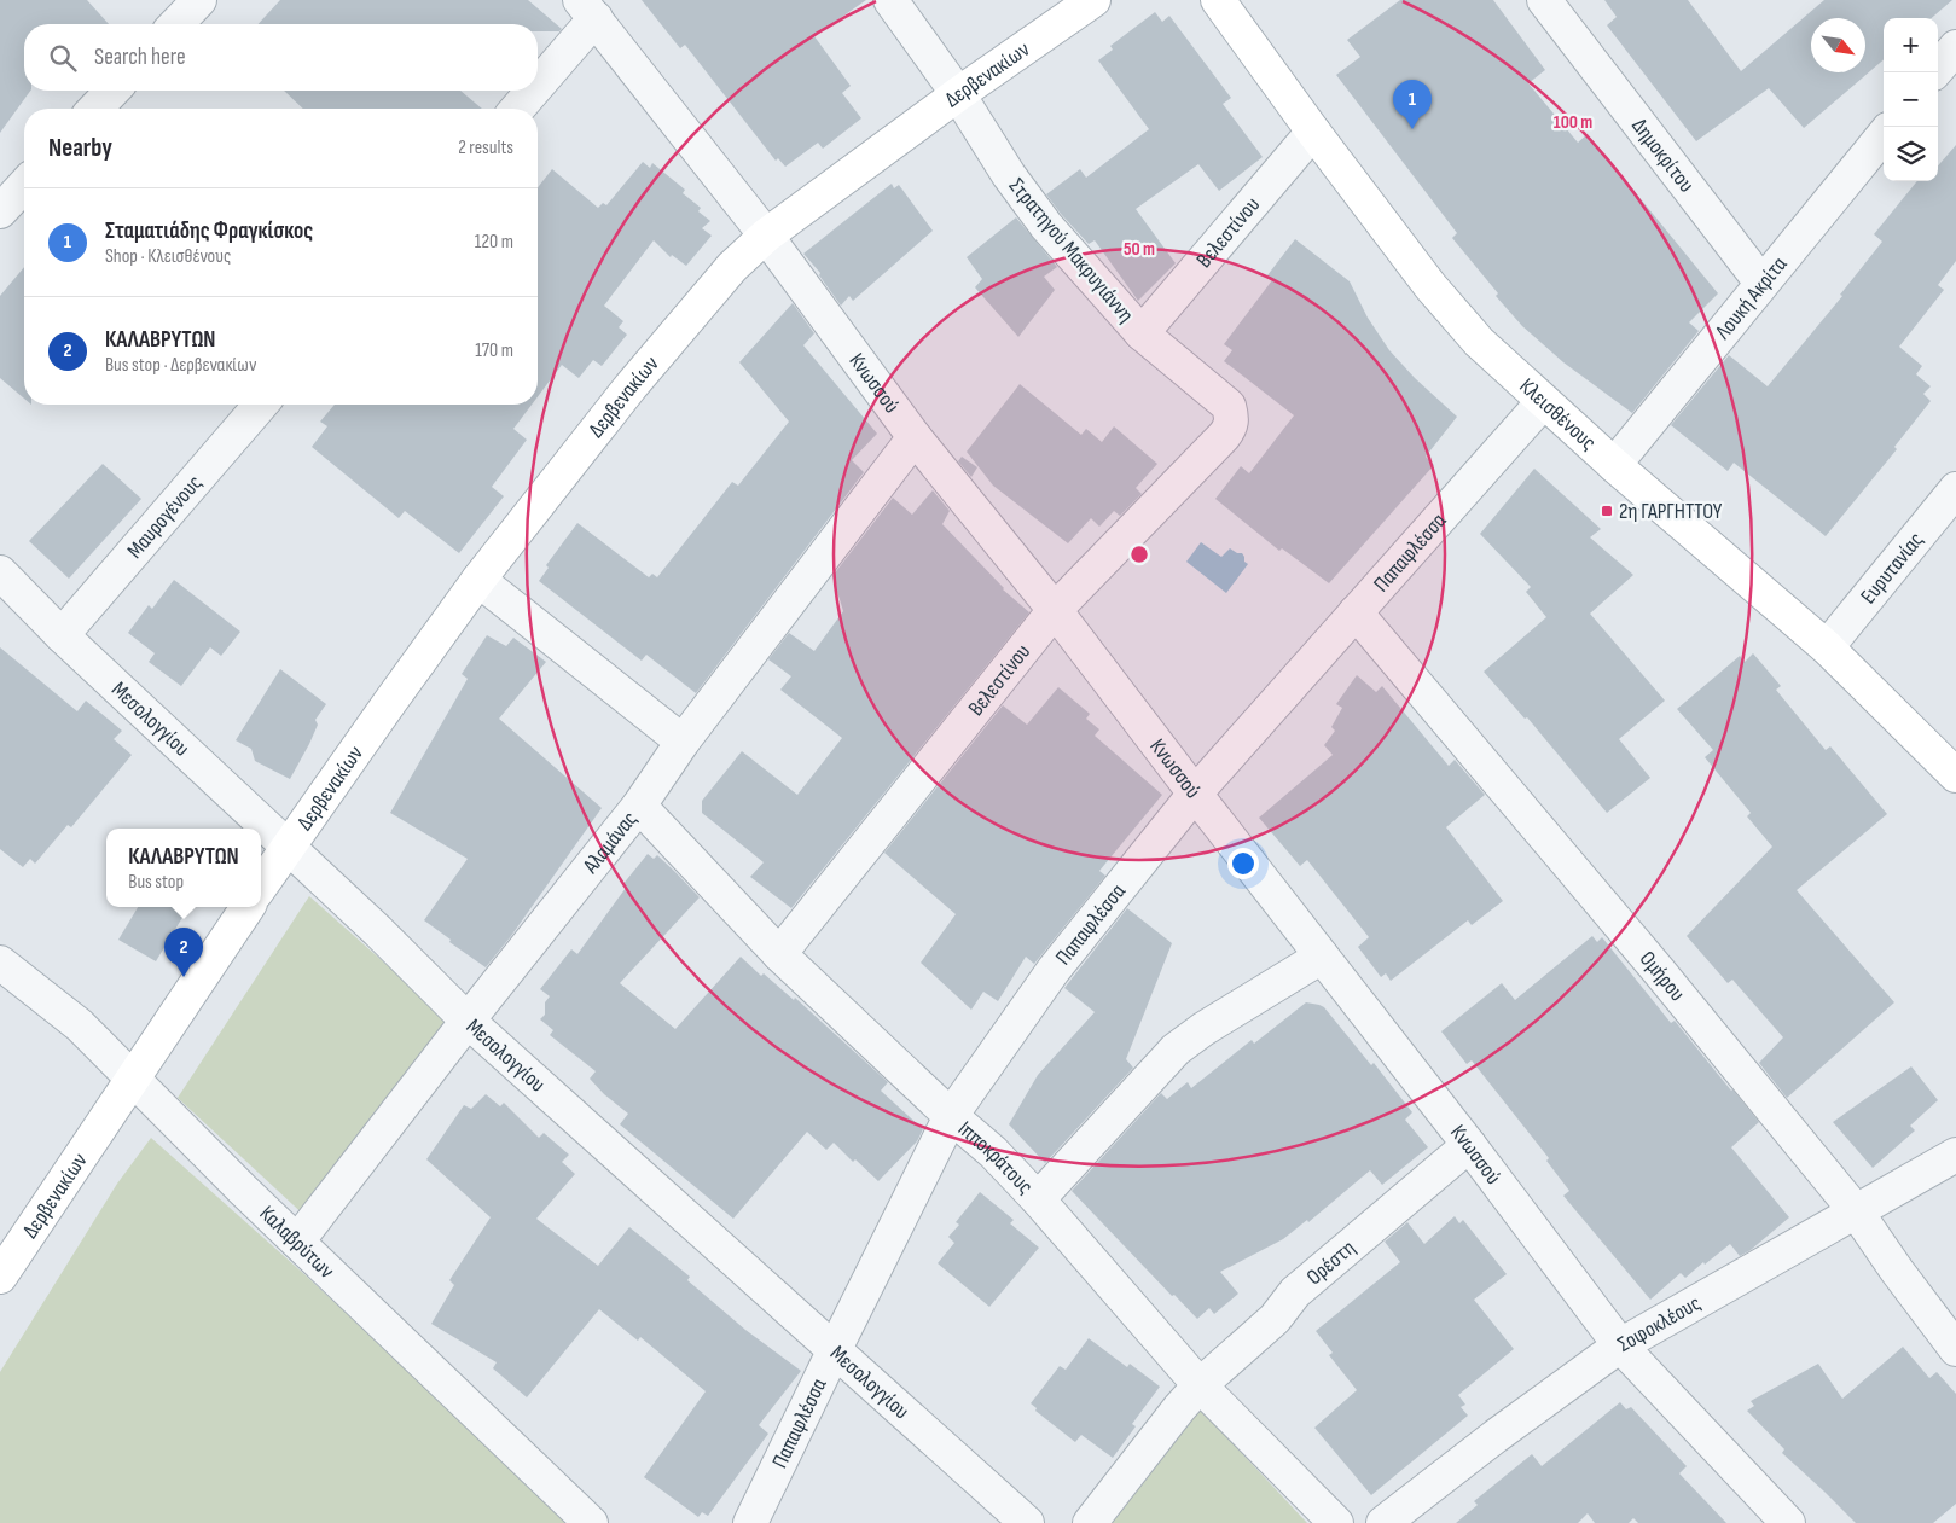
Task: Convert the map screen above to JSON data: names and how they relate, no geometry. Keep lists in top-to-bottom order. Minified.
{"streets":{"street":["Δερβενακίων","Δημοκρίτου","Βελεστίνου","Στρατηγού Μακρυγιάννη","Λουκή Ακρίτα","Κνωσσού","Κλεισθένους","Μαυρογένους","Παπαφλέσσα","Ευρυτανίας","Μεσολογγίου","Αλαμάνας","Ομήρου","Ιπποκράτους","Καλαβρύτων","Ορέστη","Σοφοκλέους"]},"crossings":[["Δερβενακίων","Στρατηγού Μακρυγιάννη"],["Δερβενακίων","Κνωσσού"],["Δερβενακίων","Μεσολογγίου"],["Δερβενακίων","Καλαβρύτων"],["Δημοκρίτου","Λουκή Ακρίτα"],["Βελεστίνου","Στρατηγού Μακρυγιάννη"],["Βελεστίνου","Κνωσσού"],["Βελεστίνου","Κλεισθένους"],["Βελεστίνου","Ιπποκράτους"],["Λουκή Ακρίτα","Κλεισθένους"],["Κνωσσού","Παπαφλέσσα"],["Κνωσσού","Αλαμάνας"],["Κνωσσού","Ορέστη"],["Κνωσσού","Σοφοκλέους"],["Κλεισθένους","Παπαφλέσσα"],["Κλεισθένους","Ευρυτανίας"],["Μαυρογένους","Μεσολογγίου"],["Παπαφλέσσα","Μεσολογγίου"],["Παπαφλέσσα","Ομήρου"],["Παπαφλέσσα","Ιπποκράτους"],["Μεσολογγίου","Αλαμάνας"],["Αλαμάνας","Ιπποκράτους"],["Αλαμάνας","Καλαβρύτων"],["Ομήρου","Σοφοκλέους"],["Ιπποκράτους","Ορέστη"]],"places":{"transit":["2η ΓΑΡΓΗΤΤΟΥ"]},"north":"bottom right","page":{"map_buttons":["+","−"],"search":"Search here","pins":["1","2"],"heading":["Nearby","2 results"],"list":[{"mark":"1","name":"Σταματιάδης Φραγκίσκος","note":"Shop · Κλεισθένους","value":"120 m"},{"mark":"2","name":"ΚΑΛΑΒΡΥΤΩΝ","note":"Bus stop · Δερβενακίων","value":"170 m"}],"popup":["ΚΑΛΑΒΡΥΤΩΝ","Bus stop"]},"rings":["100 m","50 m"]}
